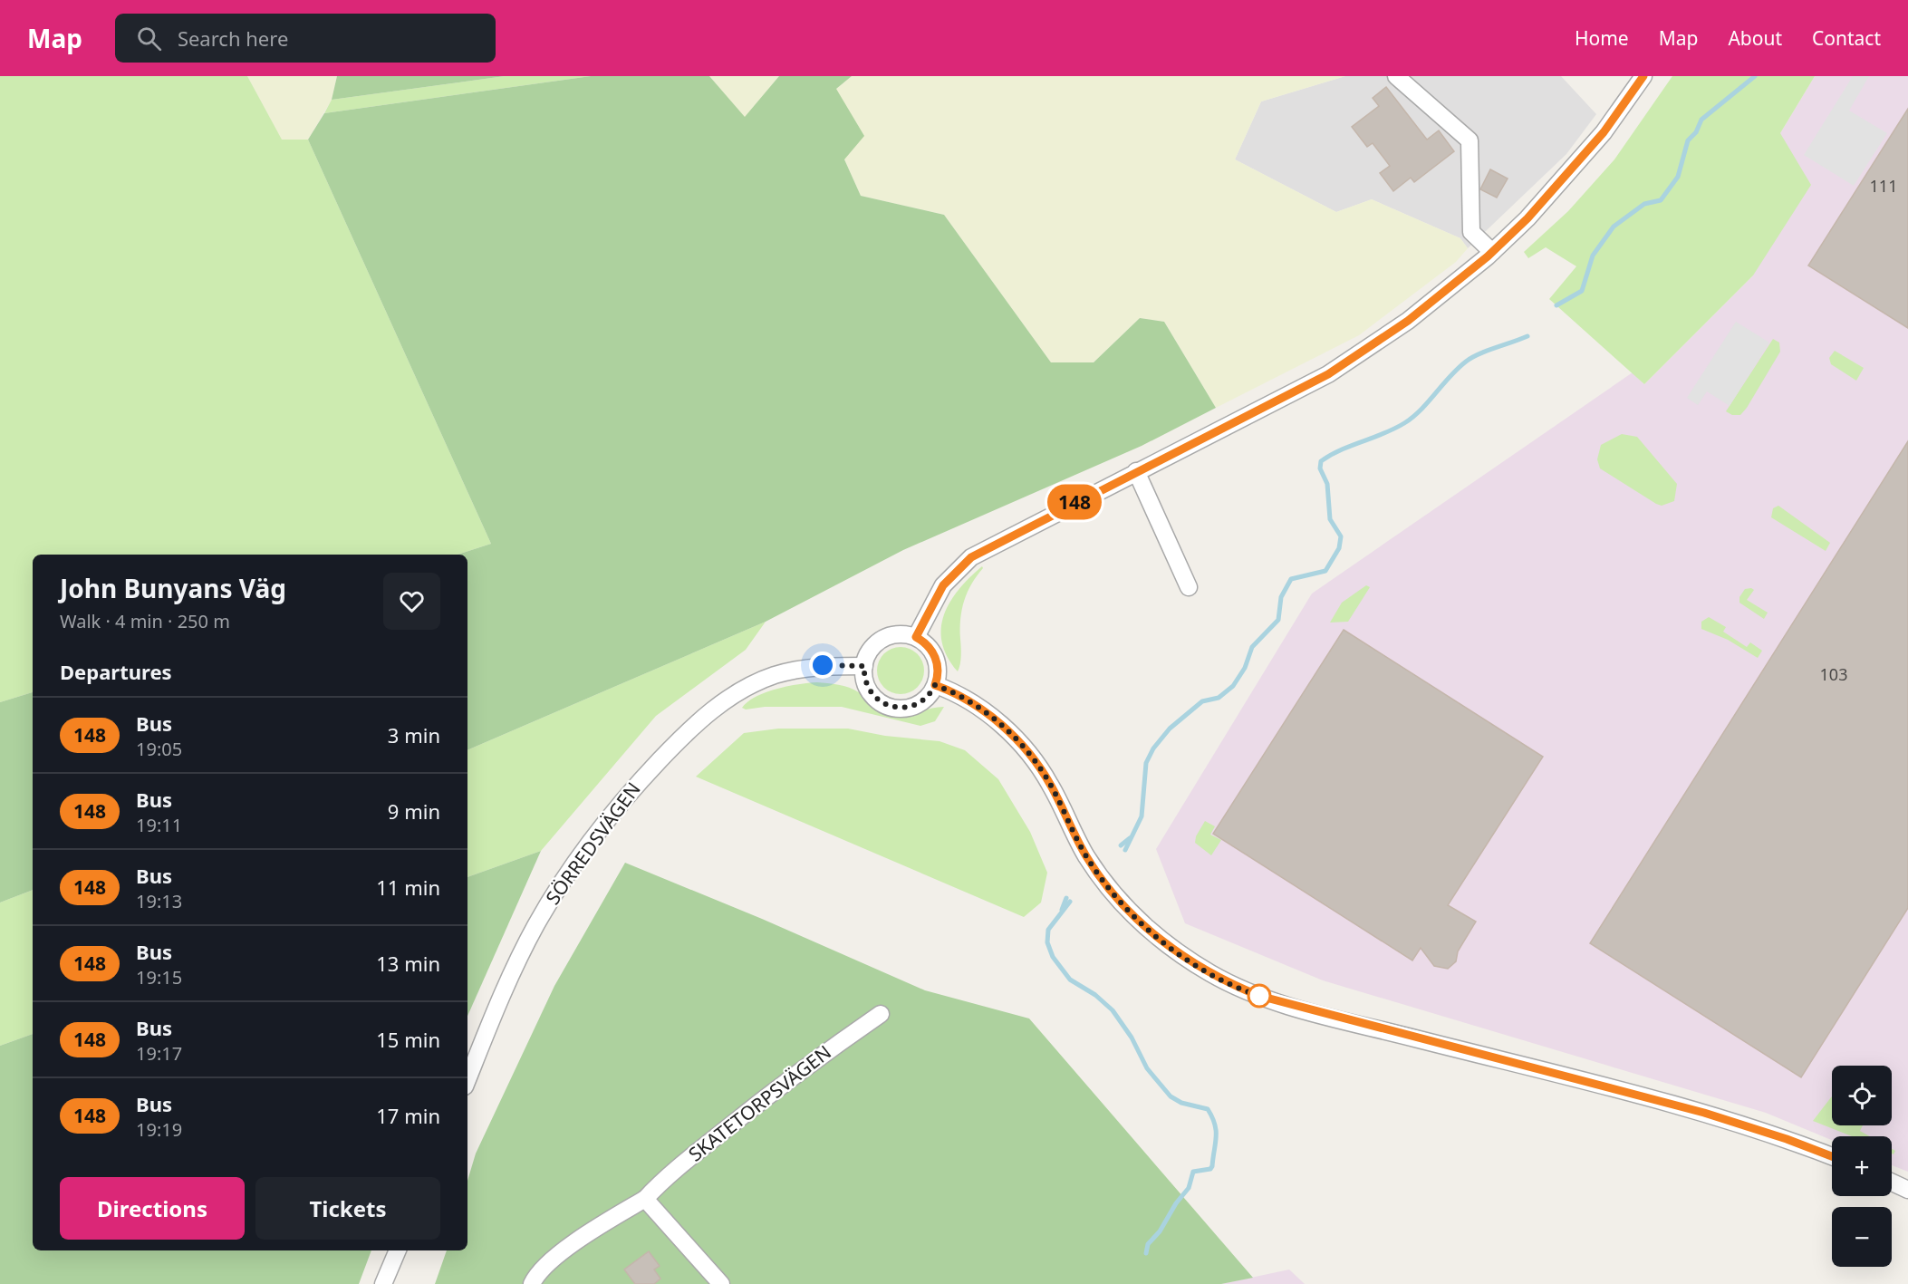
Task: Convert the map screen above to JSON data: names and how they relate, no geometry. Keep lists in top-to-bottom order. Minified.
{"streets":{"street":["SÖRREDSVÄGEN","SKATETORPSVÄGEN"]},"lines":["bus line 148"],"house_numbers":["111","103"],"page":{"header":"Map","search":"Search here","nav":["Home","Map","About","Contact"],"on_map":"148","heading":[["John Bunyans Väg","Walk · 4 min · 250 m"],"Departures"],"list":[{"mark":"148","name":"Bus","note":"19:05","value":"3 min"},{"mark":"148","name":"Bus","note":"19:11","value":"9 min"},{"mark":"148","name":"Bus","note":"19:13","value":"11 min"},{"mark":"148","name":"Bus","note":"19:15","value":"13 min"},{"mark":"148","name":"Bus","note":"19:17","value":"15 min"},{"mark":"148","name":"Bus","note":"19:19","value":"17 min"}],"map_buttons":["+","−"],"buttons":["Directions","Tickets"]}}
